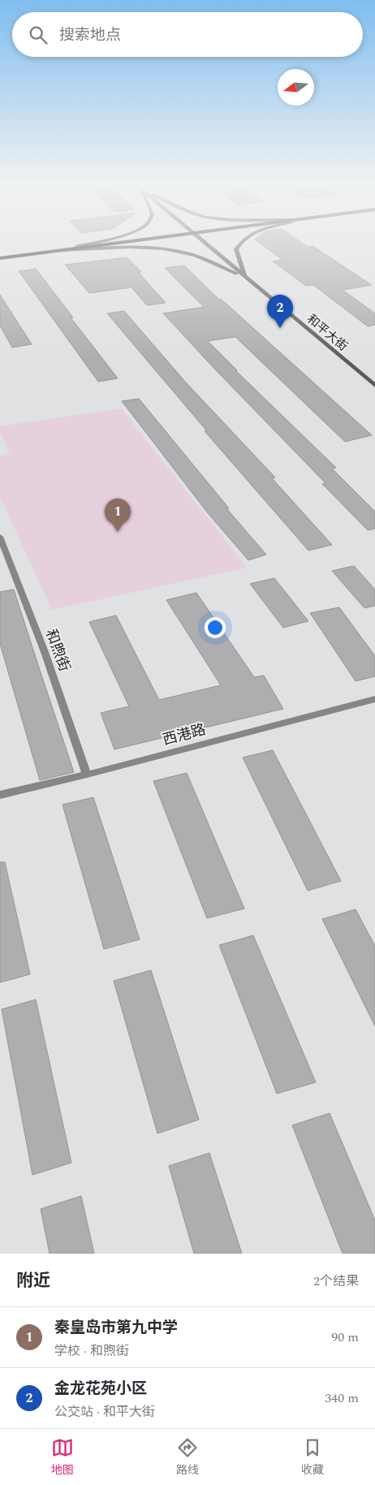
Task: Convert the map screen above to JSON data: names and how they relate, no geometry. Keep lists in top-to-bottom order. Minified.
{"streets":{"main road":["和平大街"],"street":["和煦街","西港路"]},"crossings":[["和煦街","西港路"]],"north":"left","page":{"search":"搜索地点","pins":["2","1"],"heading":["附近","2个结果"],"list":[{"mark":"1","name":"秦皇岛市第九中学","note":"学校 · 和煦街","value":"90 m"},{"mark":"2","name":"金龙花苑小区","note":"公交站 · 和平大街","value":"340 m"}],"nav":["地图","路线","收藏"]}}
